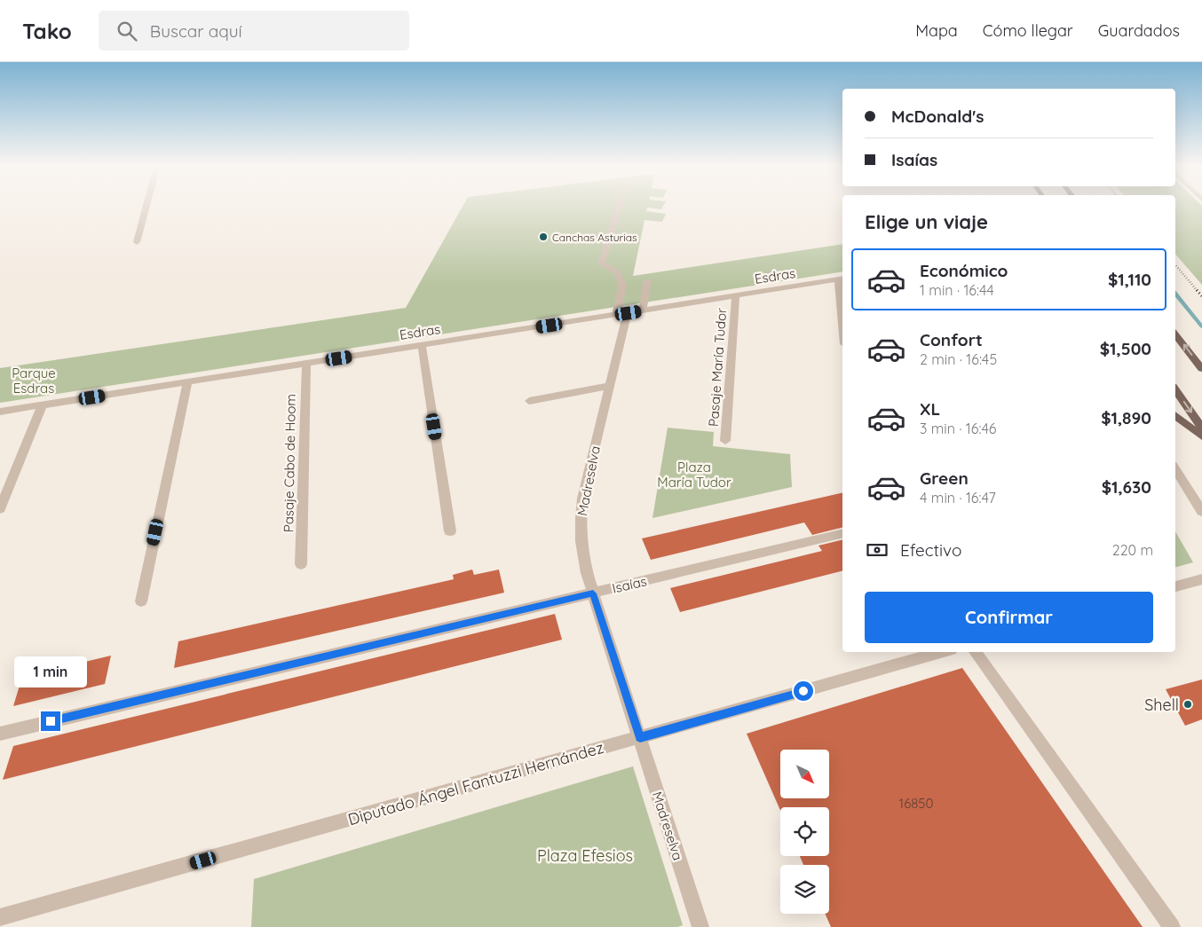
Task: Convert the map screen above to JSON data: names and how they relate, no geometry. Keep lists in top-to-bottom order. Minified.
{"streets":{"street":["Esdras","Pasaje María Tudor","Pasaje Cabo de Hoom","Madreselva","Isaías","Diputado Ángel Fantuzzi Hernández"]},"crossings":[["Esdras","Pasaje María Tudor"],["Esdras","Pasaje Cabo de Hoom"],["Esdras","Madreselva"],["Madreselva","Isaías"],["Madreselva","Diputado Ángel Fantuzzi Hernández"]],"parks":["Parque Esdras","Plaza María Tudor","Plaza Efesios"],"places":["Canchas Asturias","Shell"],"house_numbers":["16850"],"north":"bottom right","page":{"header":"Tako","search":"Buscar aquí","nav":["Mapa","Cómo llegar","Guardados"],"banner":["McDonald's","Isaías"],"heading":"Elige un viaje","list":[{"name":"Económico","note":"1 min · 16:44","value":"$1,110"},{"name":"Confort","note":"2 min · 16:45","value":"$1,500"},{"name":"XL","note":"3 min · 16:46","value":"$1,890"},{"name":"Green","note":"4 min · 16:47","value":"$1,630"}],"pay":["Efectivo","220 m"],"buttons":"Confirmar","bubble":"1 min"}}
